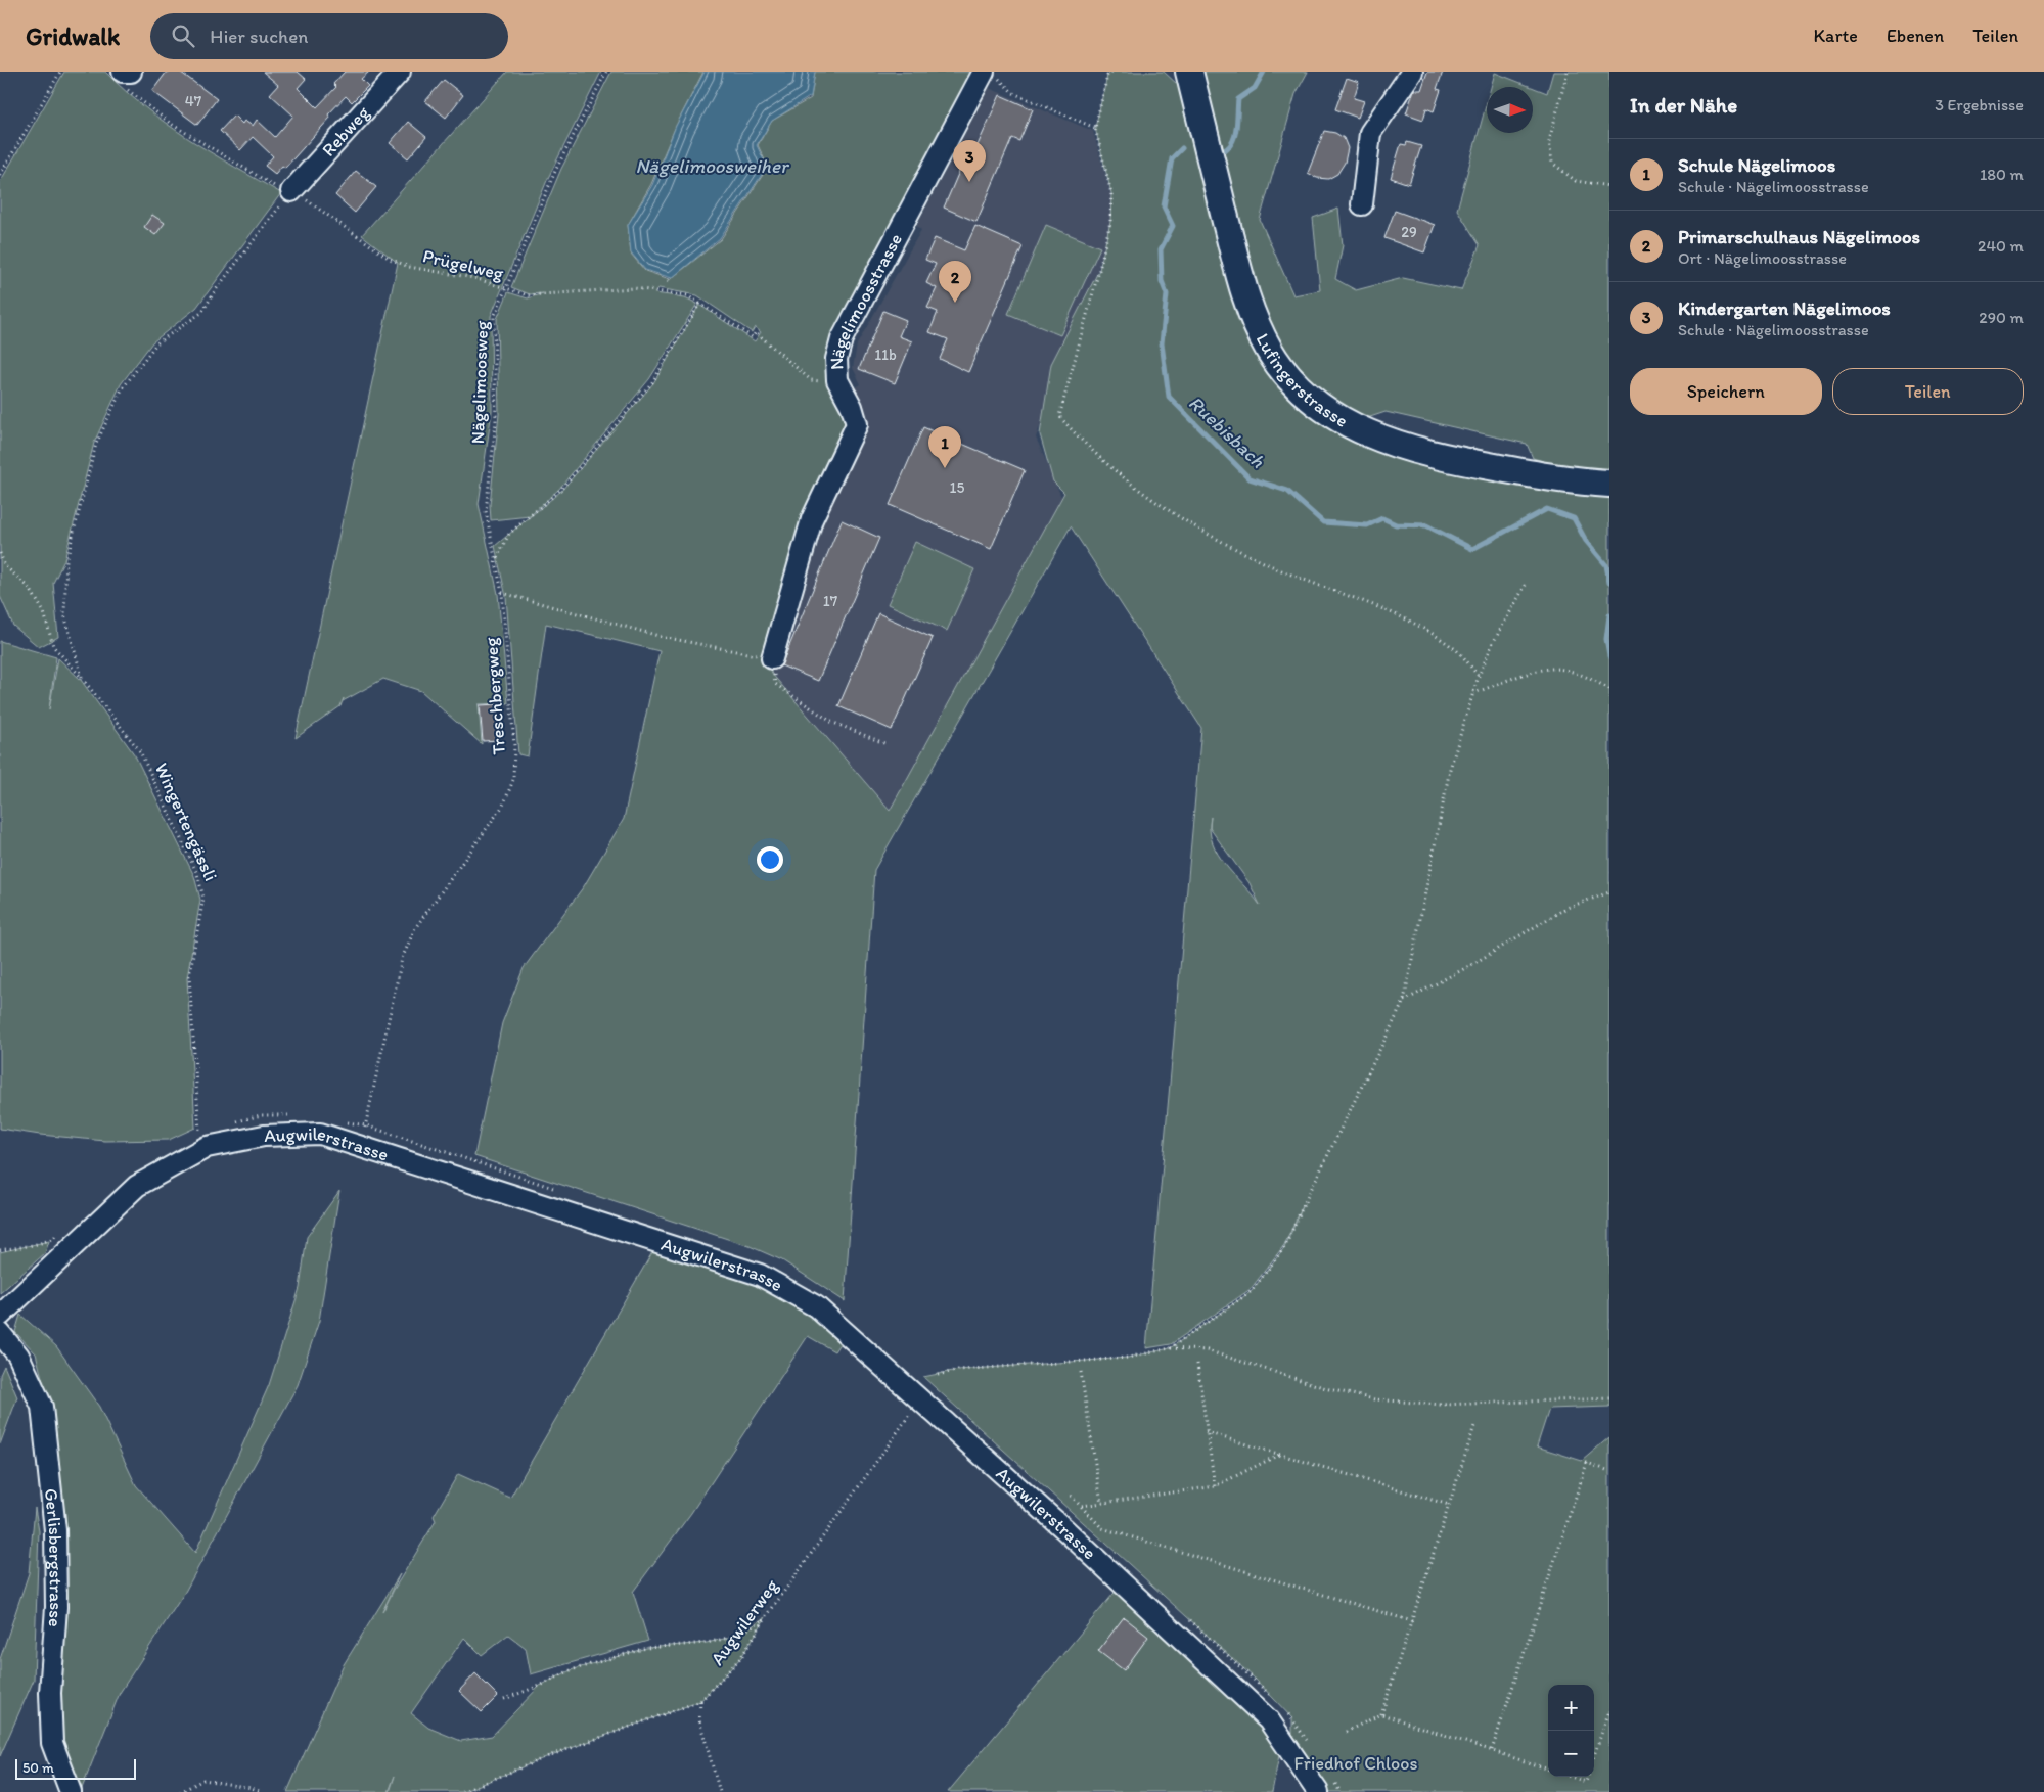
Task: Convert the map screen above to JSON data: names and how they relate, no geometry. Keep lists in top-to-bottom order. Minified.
{"streets":{"main road":["Lufingerstrasse"],"street":["Rebweg","Nägelimoosstrasse","Augwilerstrasse","Gerlisbergstrasse"],"path":["Prügelweg","Nägelimoosweg","Treschbergweg","Wingertengässli","Augwilerweg"]},"crossings":[["Rebweg","Prügelweg"],["Prügelweg","Nägelimoosstrasse"],["Prügelweg","Nägelimoosweg"],["Nägelimoosweg","Treschbergweg"],["Wingertengässli","Augwilerstrasse"],["Augwilerstrasse","Augwilerweg"]],"water":["Nägelimoosweiher","Ruebisbach"],"parks":["Friedhof Chloos"],"house_numbers":["47","29","11b","15","17"],"scale_bar":"50 m","north":"right","page":{"header":"Gridwalk","search":"Hier suchen","nav":["Karte","Ebenen","Teilen"],"heading":["In der Nähe","3 Ergebnisse"],"list":[{"mark":"1","name":"Schule Nägelimoos","note":"Schule · Nägelimoosstrasse","value":"180 m"},{"mark":"2","name":"Primarschulhaus Nägelimoos","note":"Ort · Nägelimoosstrasse","value":"240 m"},{"mark":"3","name":"Kindergarten Nägelimoos","note":"Schule · Nägelimoosstrasse","value":"290 m"}],"pins":["3","2","1"],"buttons":["Speichern","Teilen"],"map_buttons":["+","−"],"scale":"50 m"}}
